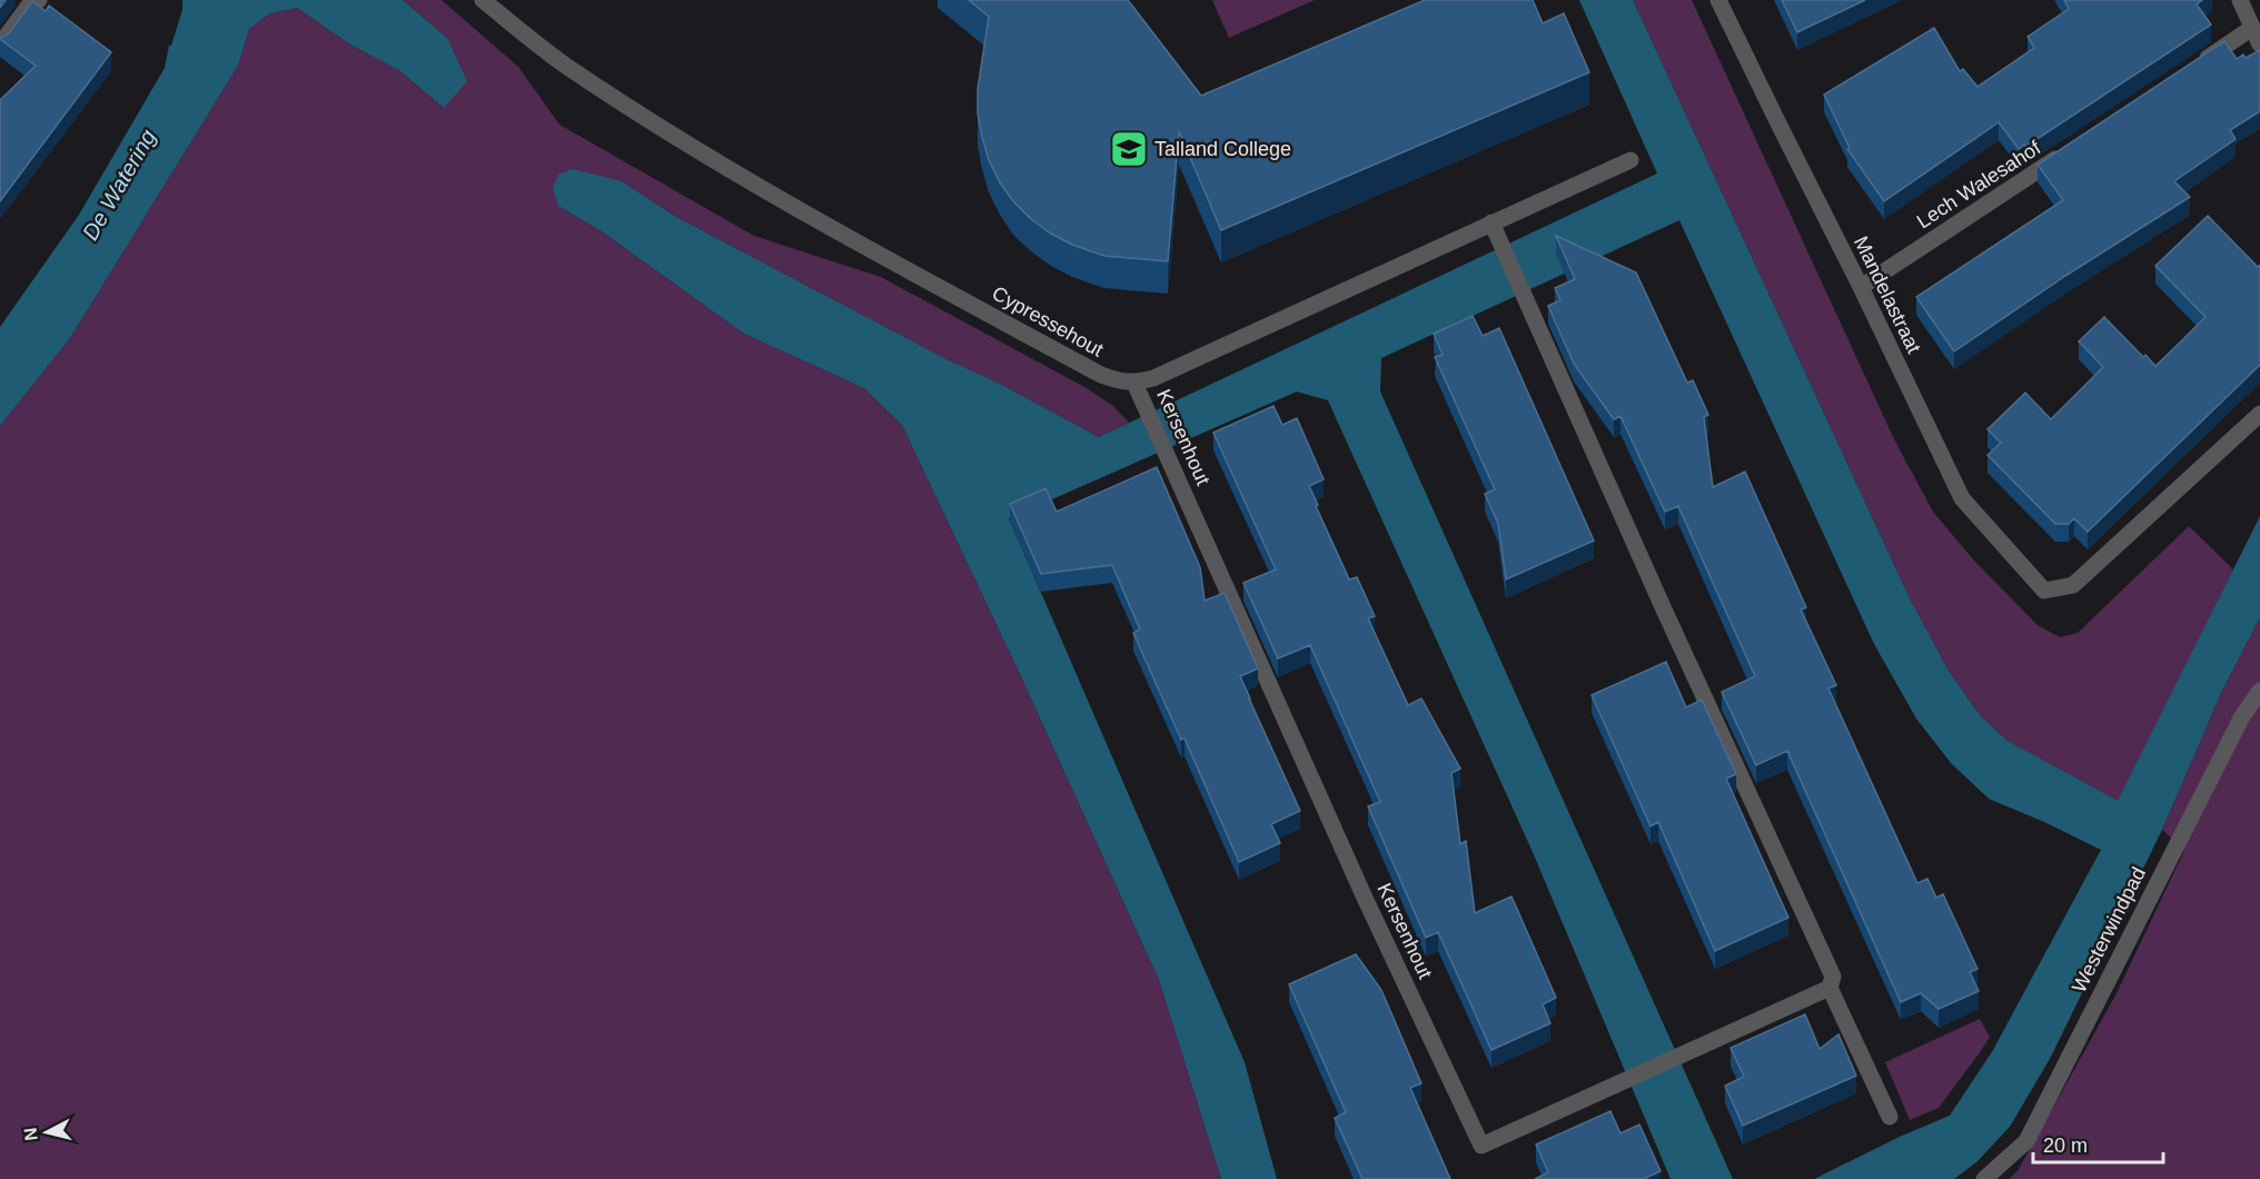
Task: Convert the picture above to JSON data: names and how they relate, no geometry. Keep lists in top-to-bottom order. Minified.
{"streets":{"street":["Lech Walesahof","Mandelastraat","Cypressehout","Kersenhout","Westerwindpad"]},"crossings":[["Lech Walesahof","Mandelastraat"],["Cypressehout","Kersenhout"]],"water":["De Watering"],"places":{"school or university":["Talland College"]},"scale_bar":"20 m","north":"left"}
